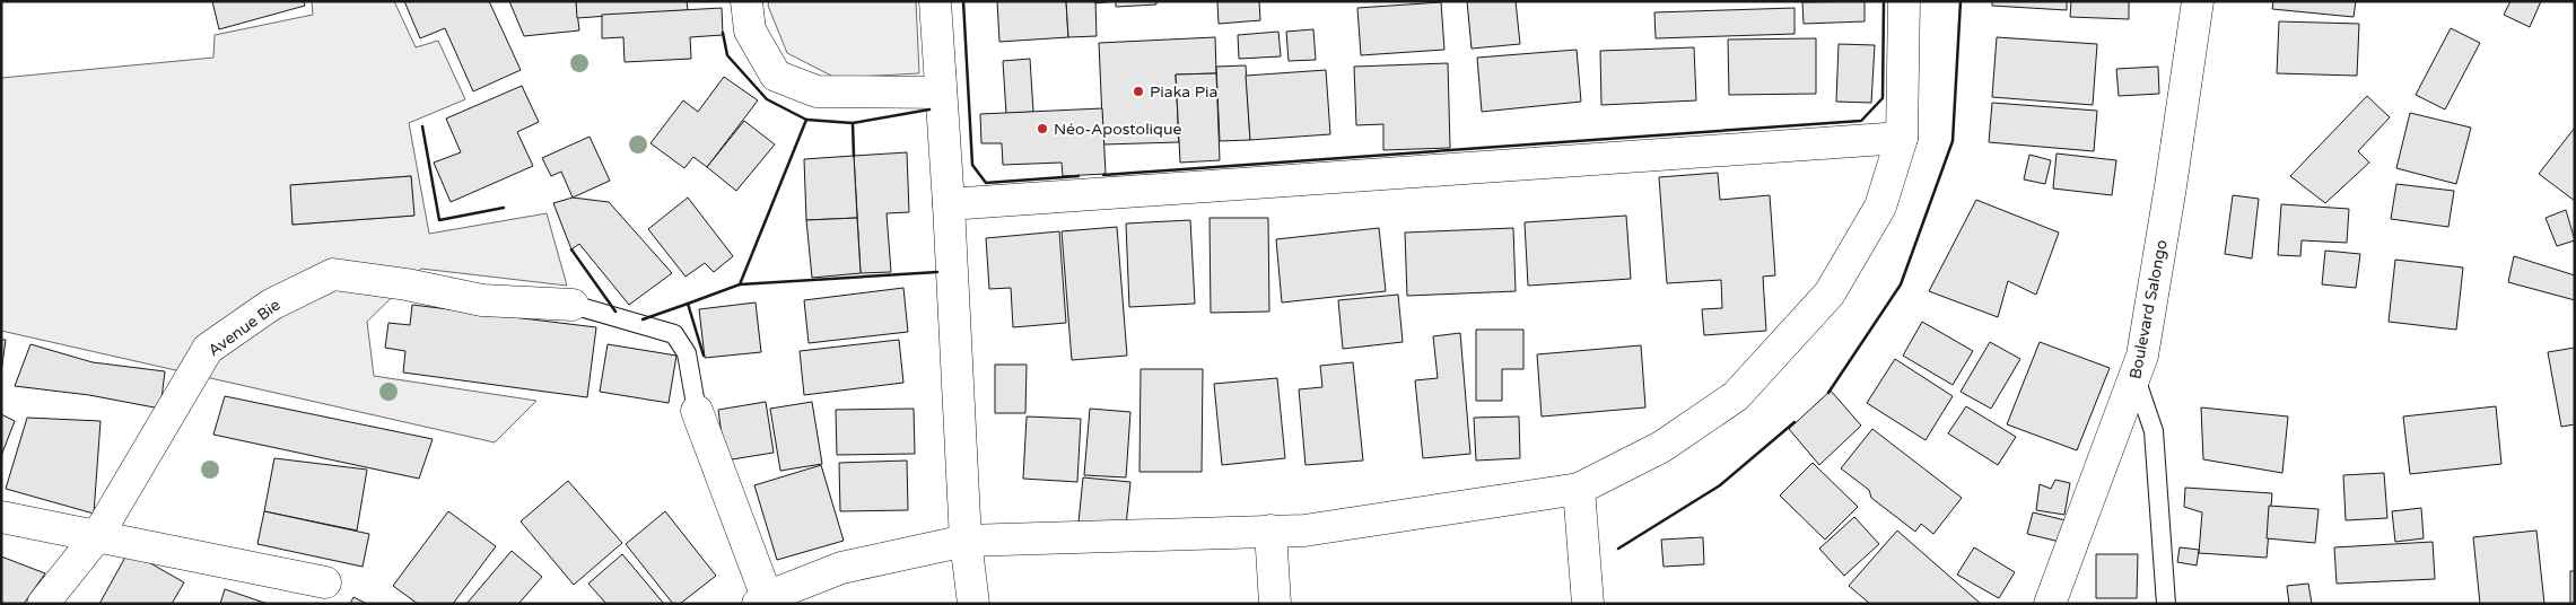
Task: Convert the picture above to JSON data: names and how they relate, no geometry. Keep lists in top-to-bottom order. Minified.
{"streets":{"street":["Boulevard Salongo","Avenue Bie"]},"places":["Piaka Pia","Néo-Apostolique"]}
